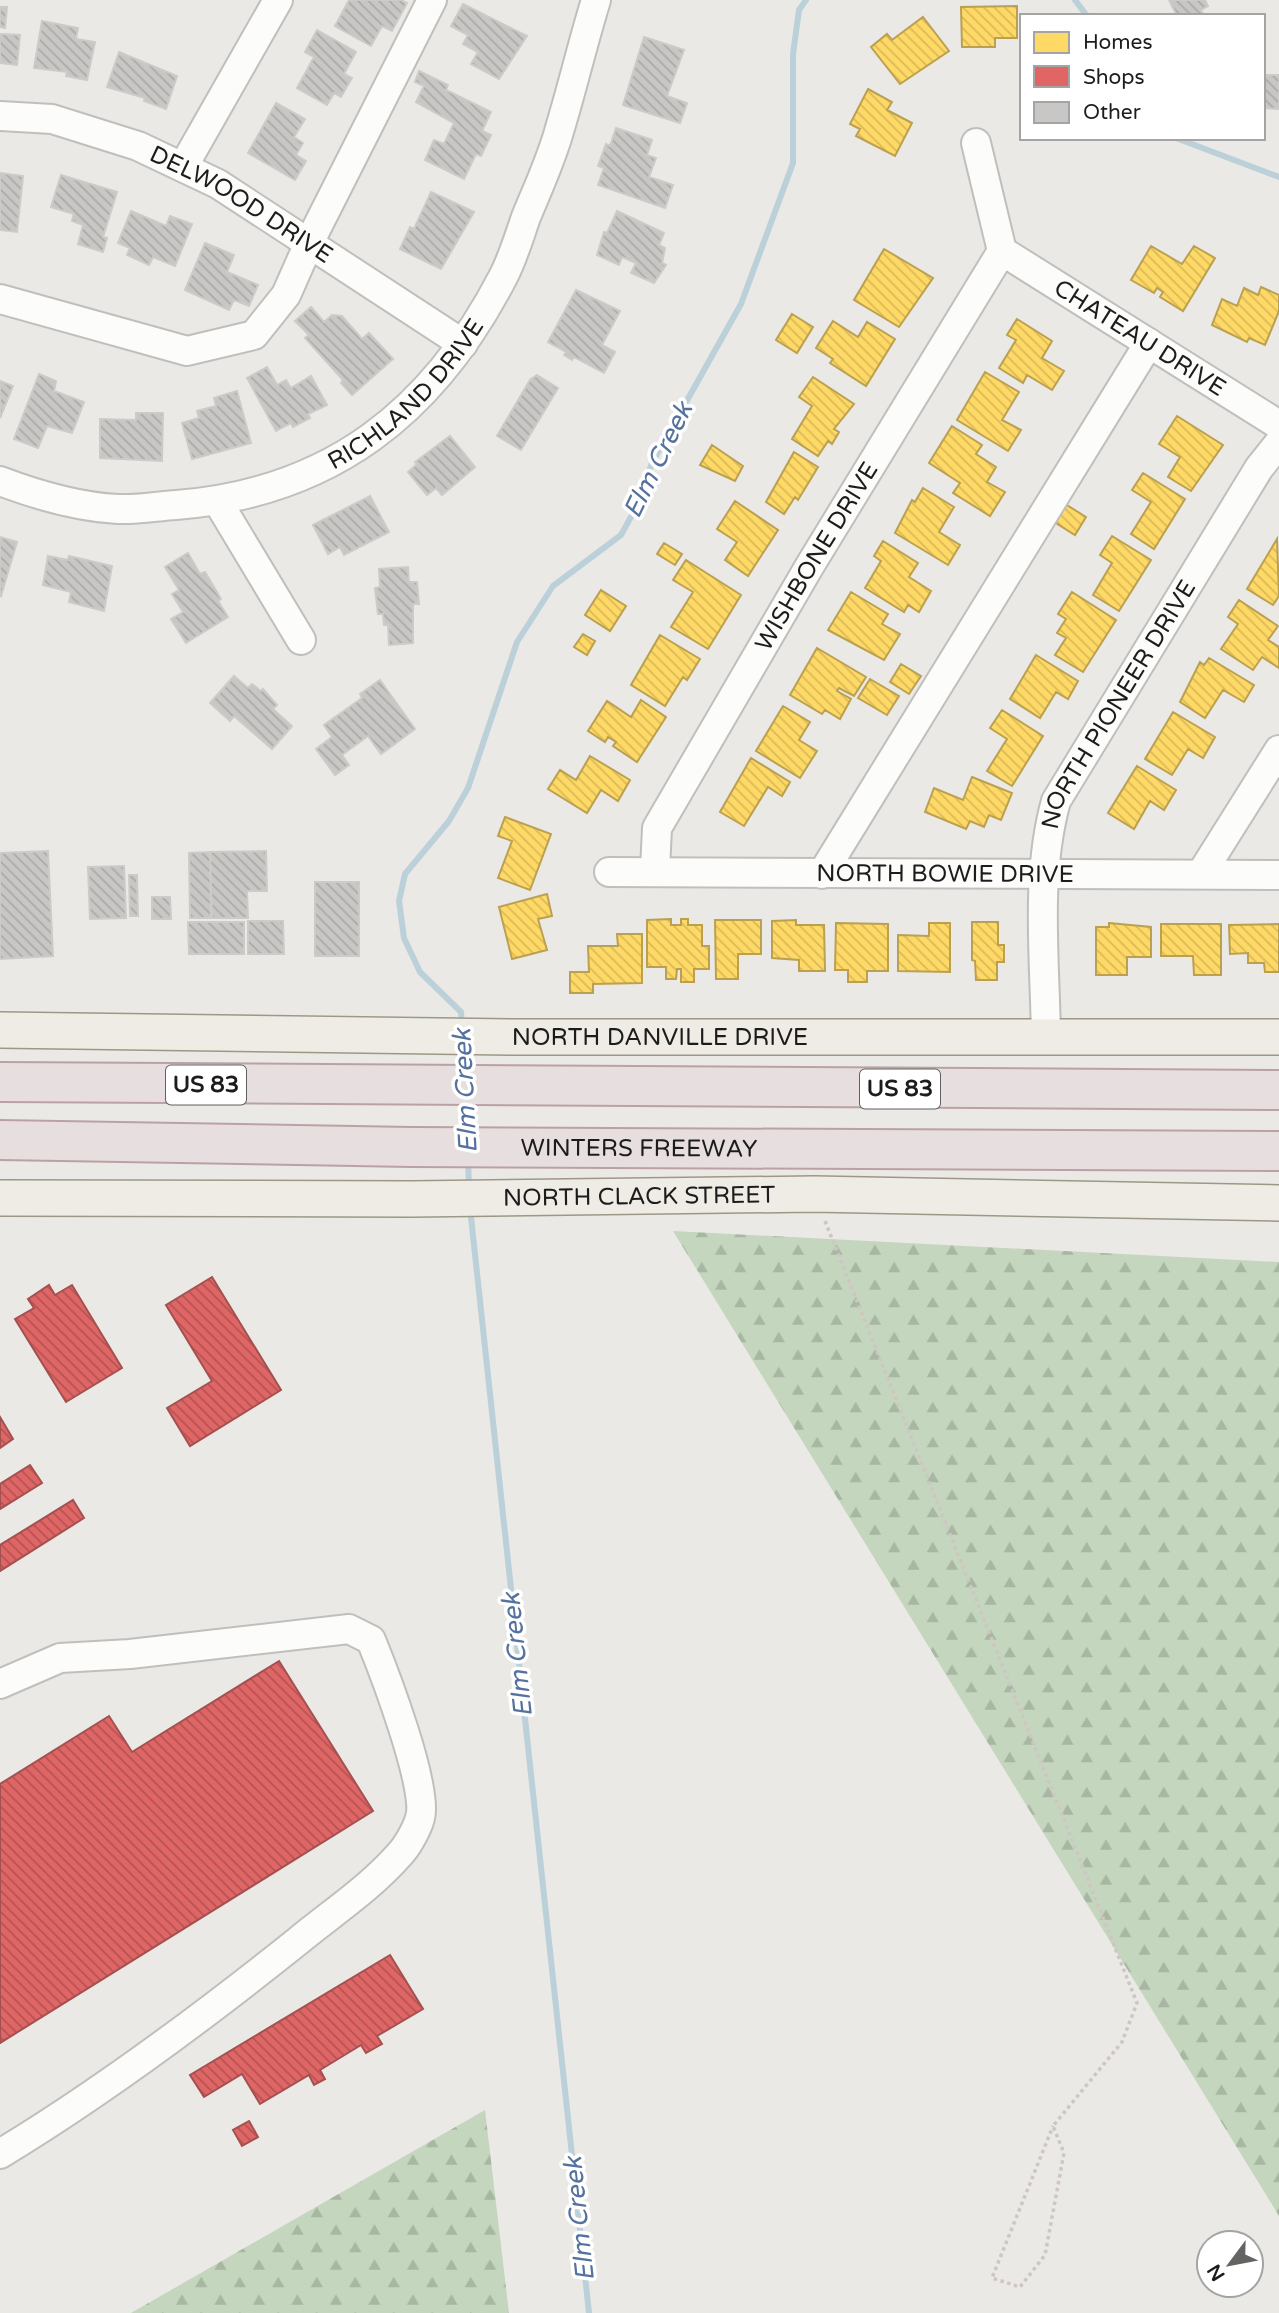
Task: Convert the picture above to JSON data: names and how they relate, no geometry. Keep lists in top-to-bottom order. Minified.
{"streets":{"highway":["US 83","WINTERS FREEWAY"],"main road":["NORTH DANVILLE DRIVE","NORTH CLACK STREET"],"street":["DELWOOD DRIVE","CHATEAU DRIVE","RICHLAND DRIVE","WISHBONE DRIVE","NORTH PIONEER DRIVE","NORTH BOWIE DRIVE"]},"crossings":[["DELWOOD DRIVE","RICHLAND DRIVE"],["CHATEAU DRIVE","WISHBONE DRIVE"],["WISHBONE DRIVE","NORTH BOWIE DRIVE"],["NORTH PIONEER DRIVE","NORTH BOWIE DRIVE"],["NORTH PIONEER DRIVE","NORTH DANVILLE DRIVE"]],"water":["Elm Creek"],"legend":["Homes","Shops","Other"],"north":"bottom left"}
